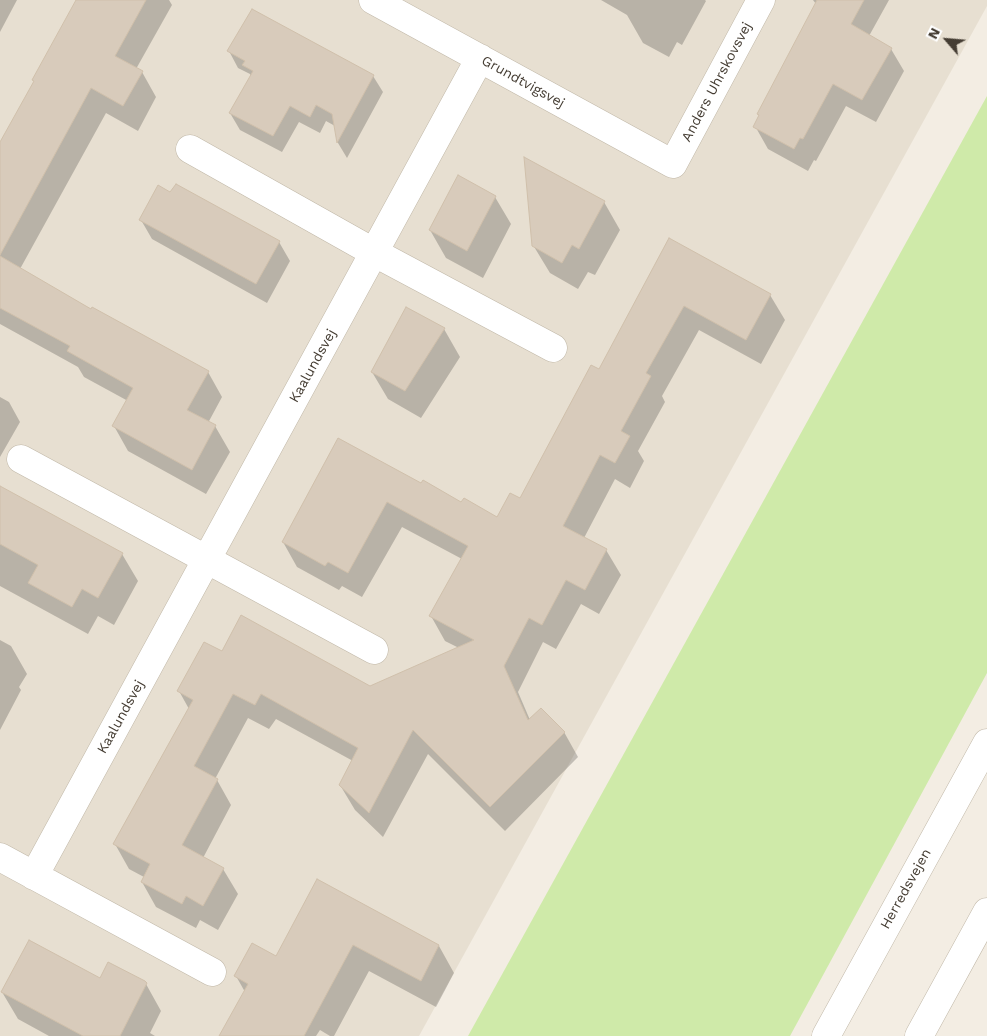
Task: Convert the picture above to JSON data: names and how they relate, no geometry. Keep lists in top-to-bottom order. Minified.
{"streets":{"street":["Grundtvigsvej","Anders Uhrskovsvej","Kaalundsvej","Herredsvejen"]},"crossings":[["Grundtvigsvej","Anders Uhrskovsvej"],["Grundtvigsvej","Kaalundsvej"]],"north":"top left"}
